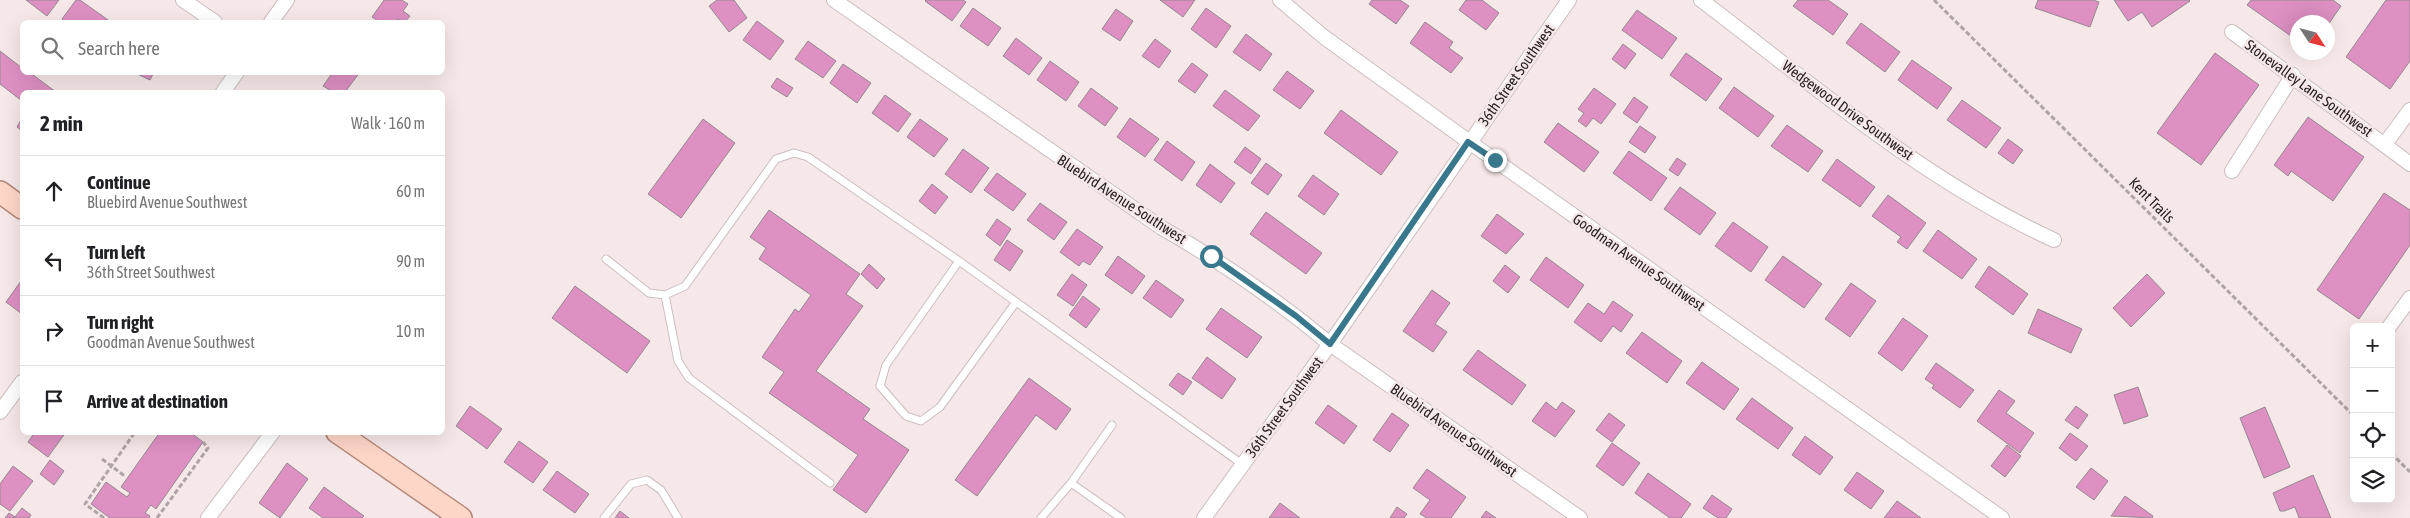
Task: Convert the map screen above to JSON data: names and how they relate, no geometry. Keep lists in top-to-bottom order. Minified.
{"streets":{"street":["36th Street Southwest","Stonevalley Lane Southwest","Wedgewood Drive Southwest","Bluebird Avenue Southwest","Goodman Avenue Southwest"],"path":["Kent Trails"]},"crossings":[["36th Street Southwest","Bluebird Avenue Southwest"],["36th Street Southwest","Goodman Avenue Southwest"]],"north":"bottom right","page":{"search":"Search here","heading":["2 min","Walk · 160 m"],"list":[["Continue","Bluebird Avenue Southwest","60 m"],["Turn left","36th Street Southwest","90 m"],["Turn right","Goodman Avenue Southwest","10 m"],"Arrive at destination"],"map_buttons":["+","−"]}}
